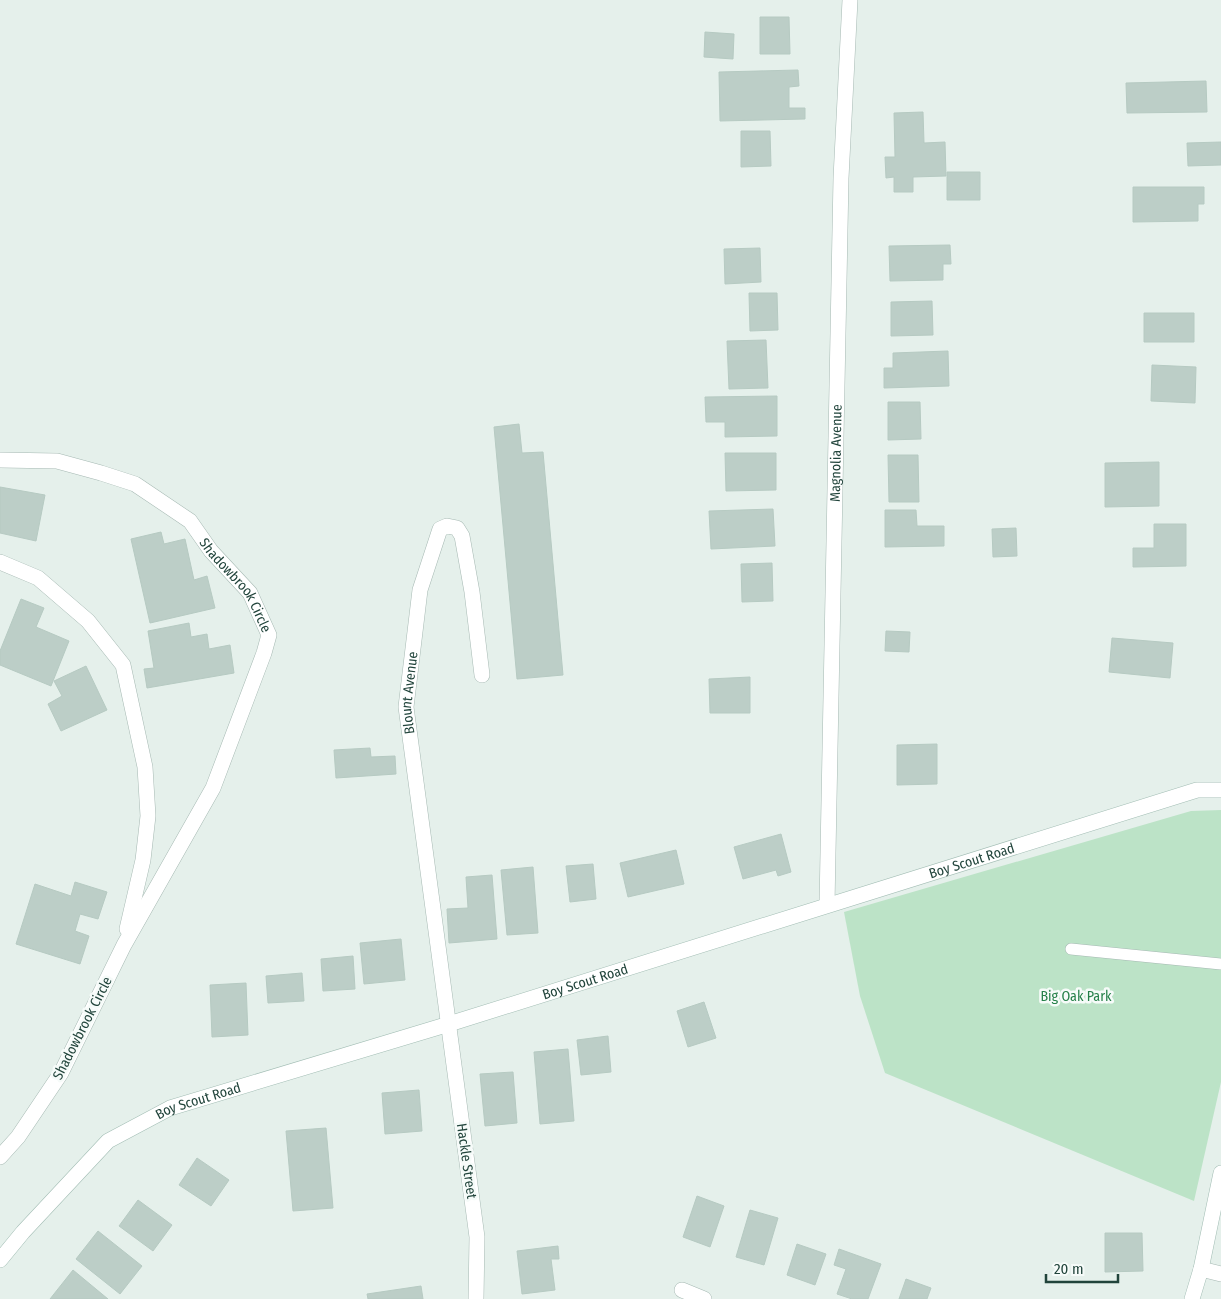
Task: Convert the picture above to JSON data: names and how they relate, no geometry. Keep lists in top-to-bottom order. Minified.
{"streets":{"street":["Magnolia Avenue","Shadowbrook Circle","Blount Avenue","Boy Scout Road","Hackle Street"]},"crossings":[["Magnolia Avenue","Boy Scout Road"],["Blount Avenue","Boy Scout Road"],["Blount Avenue","Hackle Street"],["Boy Scout Road","Hackle Street"]],"parks":["Big Oak Park"],"scale_bar":"20 m"}
